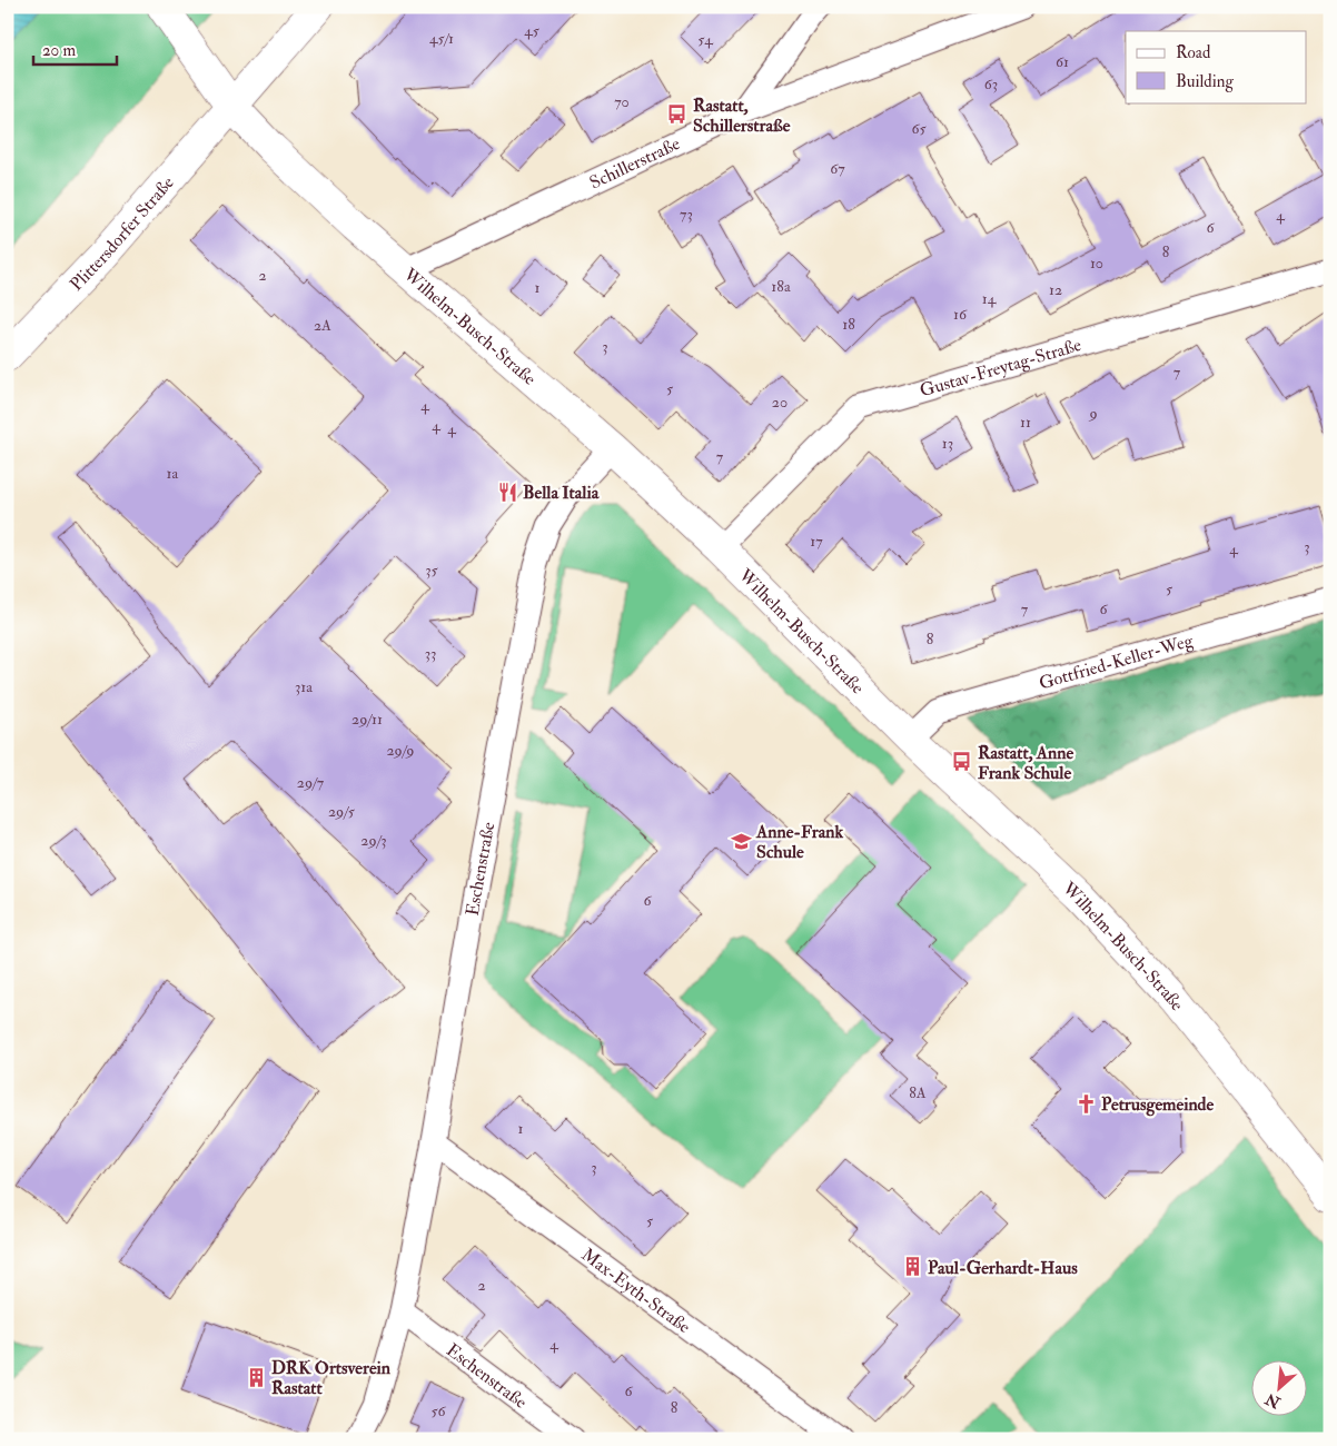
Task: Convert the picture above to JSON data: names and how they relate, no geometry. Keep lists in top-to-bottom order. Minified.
{"streets":{"main road":["Plittersdorfer Straße","Wilhelm-Busch-Straße"],"street":["Schillerstraße","Gustav-Freytag-Straße","Gottfried-Keller-Weg","Eschenstraße","Max-Eyth-Straße"]},"crossings":[["Schillerstraße","Wilhelm-Busch-Straße"],["Plittersdorfer Straße","Wilhelm-Busch-Straße"],["Wilhelm-Busch-Straße","Gustav-Freytag-Straße"],["Wilhelm-Busch-Straße","Gottfried-Keller-Weg"],["Wilhelm-Busch-Straße","Eschenstraße"],["Eschenstraße","Max-Eyth-Straße"]],"places":{"bus stop":["Rastatt, Schillerstraße","Rastatt, Anne Frank Schule"],"restaurant":["Bella Italia"],"school or university":["Anne-Frank Schule"],"church":["Petrusgemeinde"],"building":["Paul-Gerhardt-Haus","DRK Ortsverein Rastatt"]},"house_numbers":["45","45/1","54","61","63","70","65","67","73","4","6","8","10","2","18a","1","12","14","16","18","2A","3","7","5","20","4","9","11","4","4","13","7","1a","17","3","4","35","5","7","6","8","33","31a","29/11","29/9","29/7","29/5","29/3","6","8A","1","3","5","2","4","6","8","56"],"legend":["Road","Building"],"scale_bar":"20 m","north":"bottom left"}
